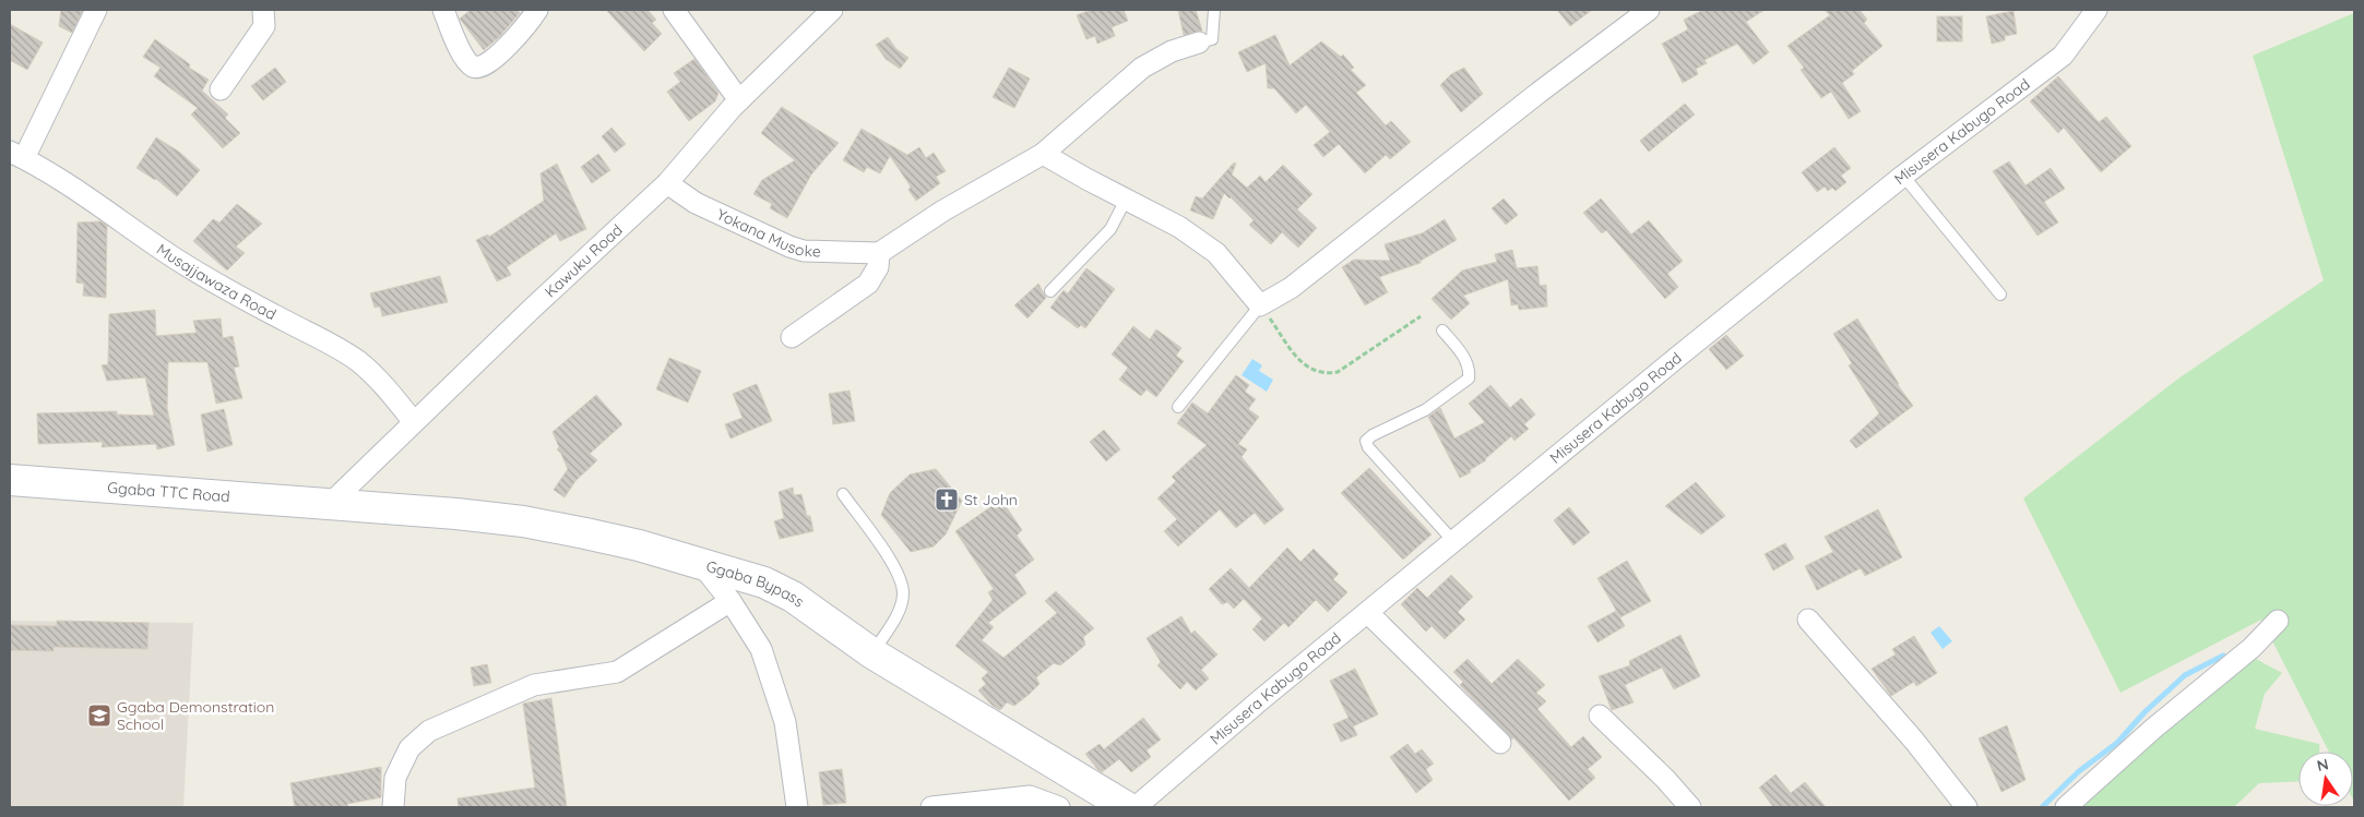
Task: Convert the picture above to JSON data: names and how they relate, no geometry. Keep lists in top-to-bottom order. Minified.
{"streets":{"street":["Misusera Kabugo Road","Yokana Musoke","Kawuku Road","Musajjawaza Road","Ggaba TTC Road","Ggaba Bypass"]},"crossings":[["Yokana Musoke","Kawuku Road"],["Kawuku Road","Musajjawaza Road"],["Kawuku Road","Ggaba TTC Road"],["Kawuku Road","Ggaba Bypass"],["Ggaba TTC Road","Ggaba Bypass"]],"places":{"church":["St John"],"school or university":["Ggaba Demonstration School"]},"north":"top"}
